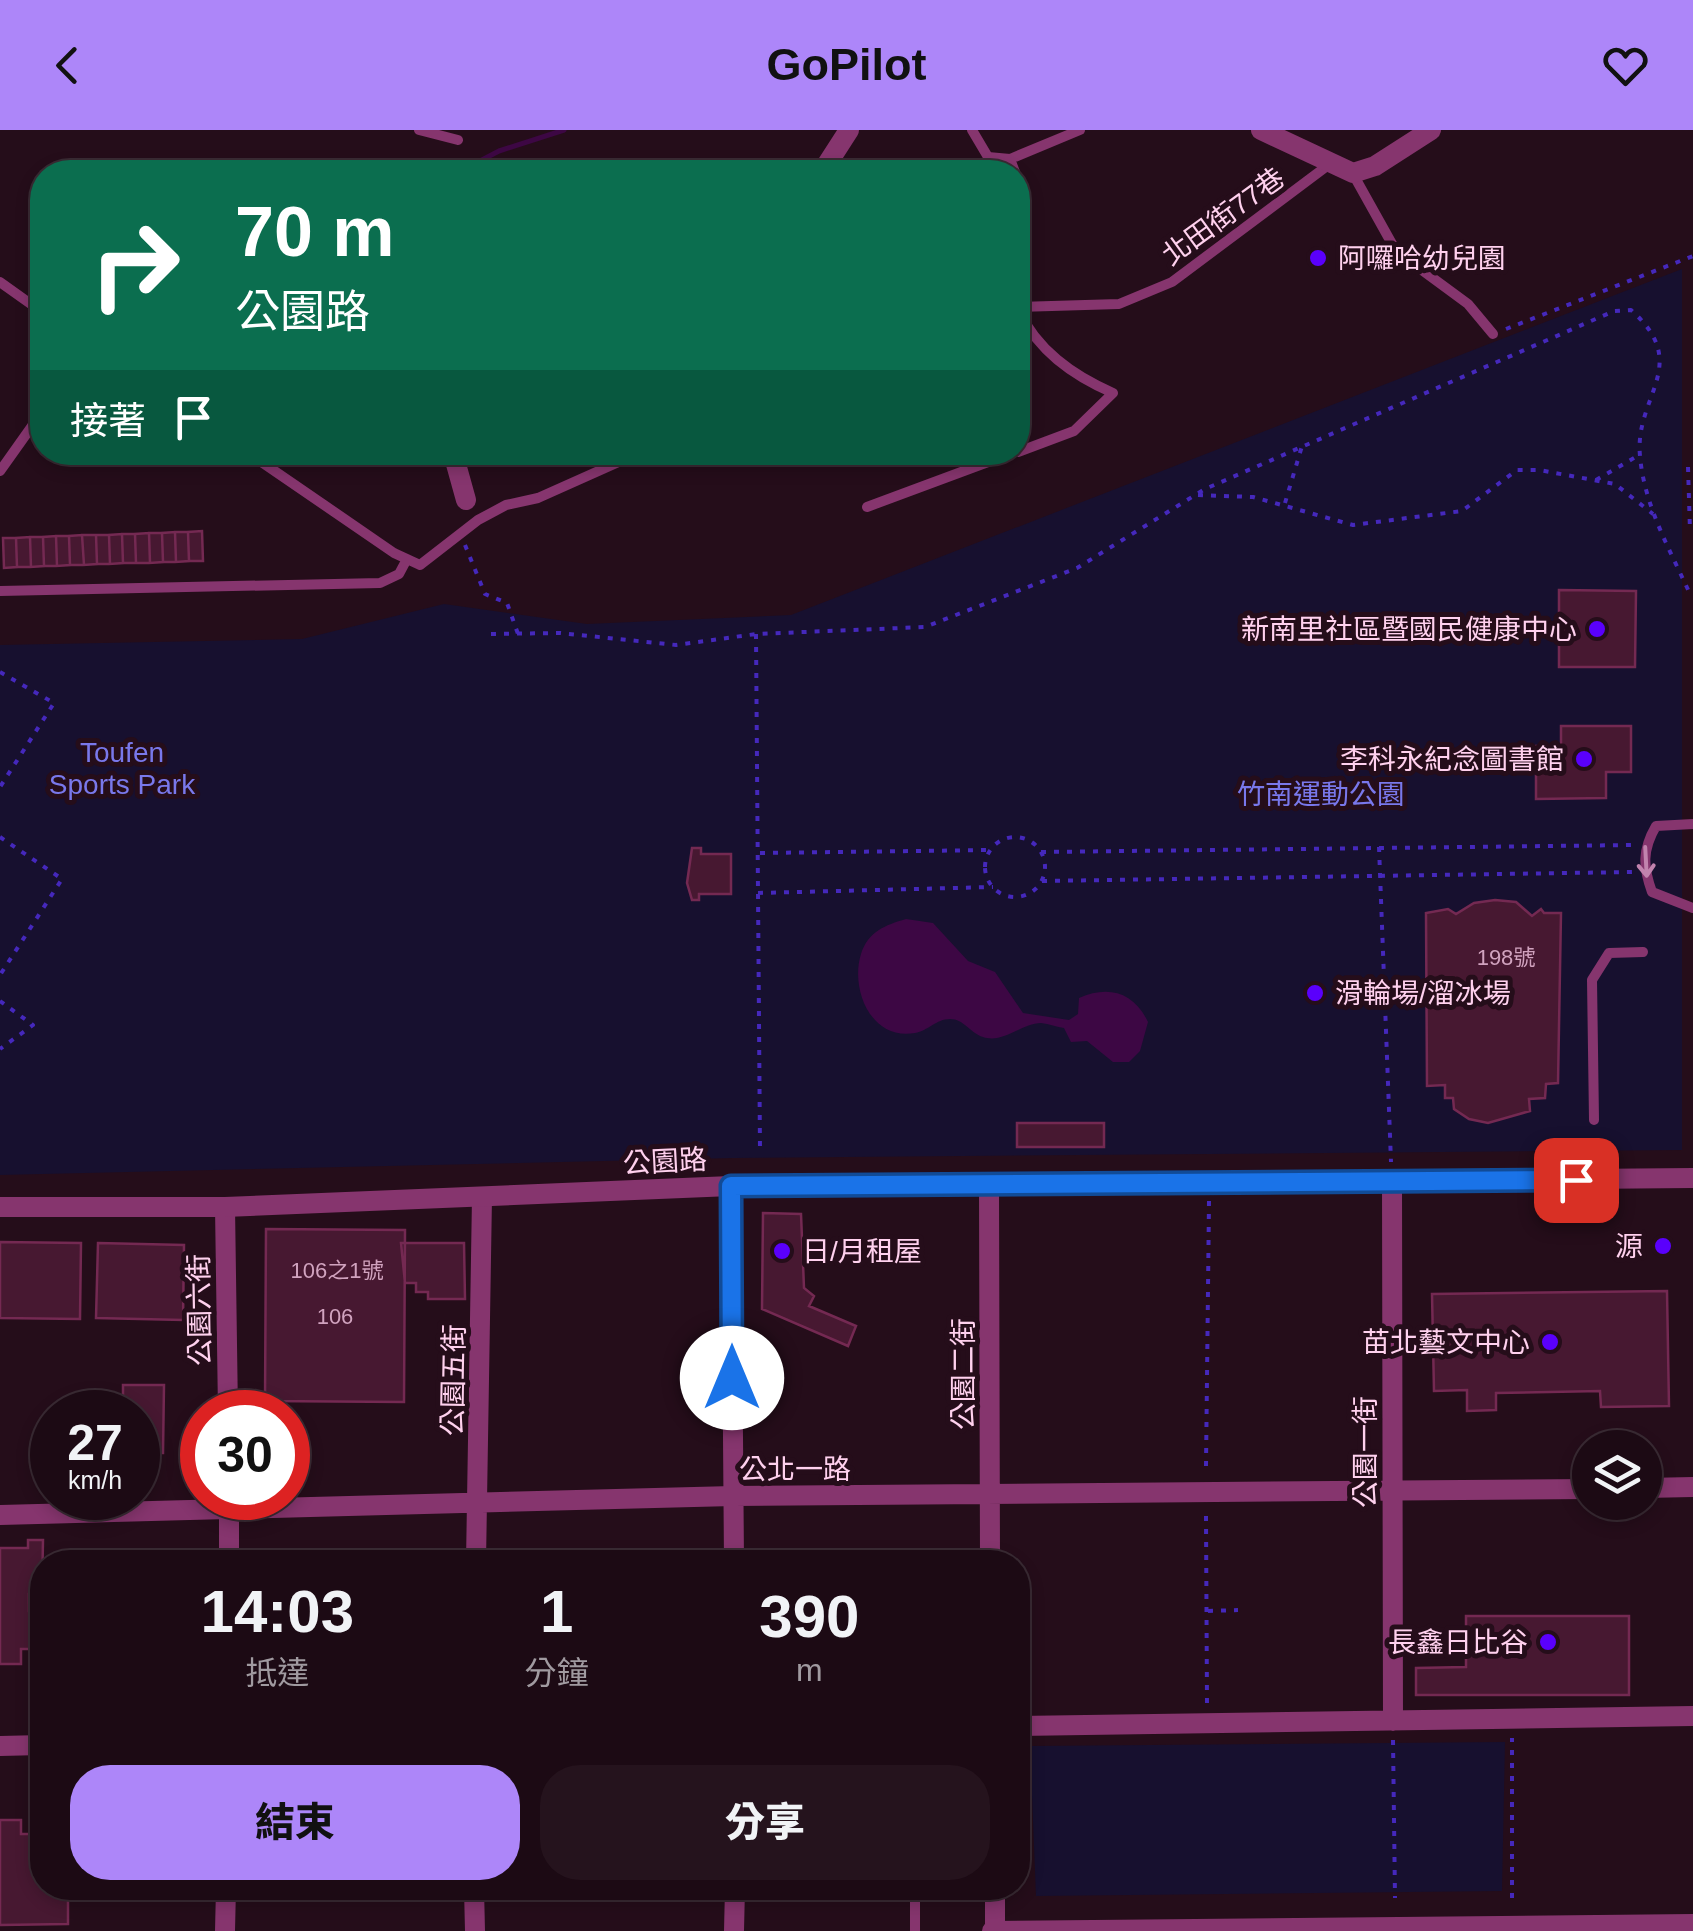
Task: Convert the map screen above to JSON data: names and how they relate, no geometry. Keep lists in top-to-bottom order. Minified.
{"streets":{"street":["公園路","公園六街","公園二街","公園五街","公園一街","公北一路"],"lane":["北田街77巷"]},"crossings":[["公園路","公園六街"],["公園路","公園二街"],["公園路","公園五街"],["公園路","公園一街"],["公園二街","公北一路"],["公園五街","公北一路"],["公園一街","公北一路"]],"parks":["Toufen Sports Park","竹南運動公園"],"places":["阿囉哈幼兒園","新南里社區暨國民健康中心","李科永紀念圖書館","滑輪場/溜冰場","源","日/月租屋","苗北藝文中心","長鑫日比谷"],"house_numbers":["198號","106之1號","106"],"page":{"header":"GoPilot","turn":["70 m","公園路"],"then":"接著","speed":"27 km/h","limit":"30","eta":["14:03","抵達","1","分鐘","390","m"],"buttons":["結束","分享"]}}
